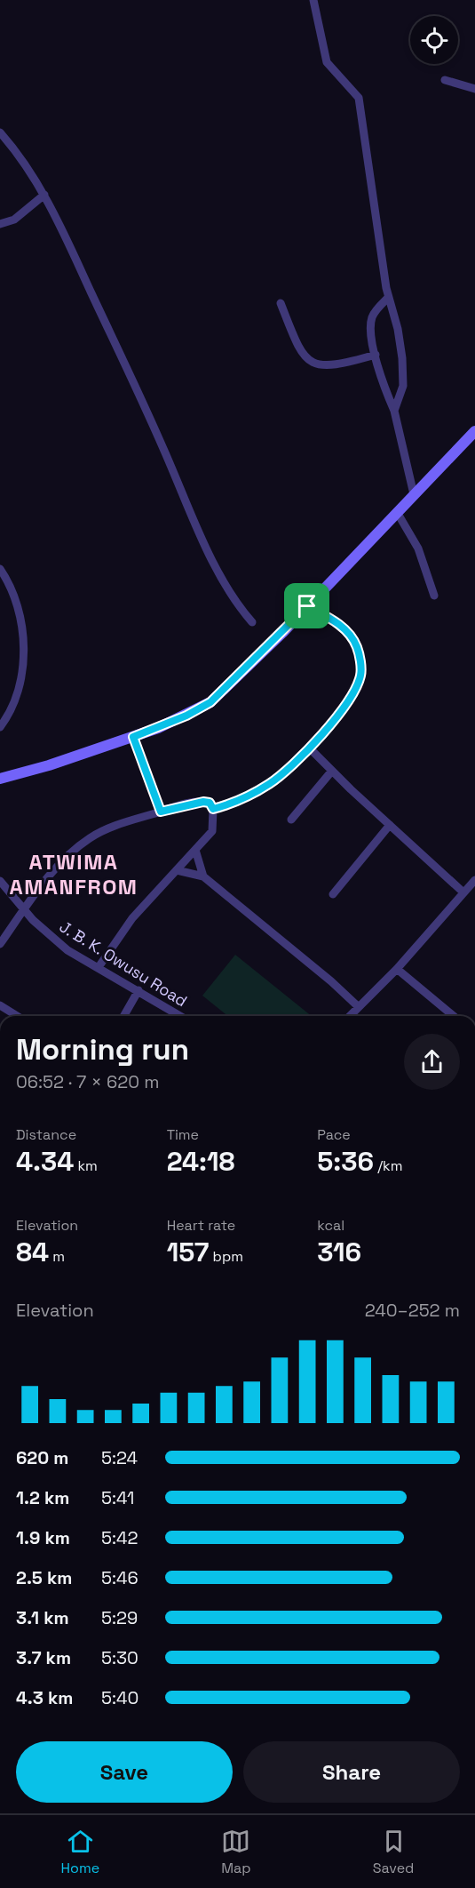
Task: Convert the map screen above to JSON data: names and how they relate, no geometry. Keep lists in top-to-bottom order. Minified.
{"streets":{"street":["J. B. K. Owusu Road"]},"districts":["ATWIMA AMANFROM"],"page":{"heading":["Morning run","06:52 · 7 × 620 m"],"stats":[["Distance","4.34 km"],["Time","24:18"],["Pace","5:36 /km"],["Elevation","84 m"],["Heart rate","157 bpm"],["kcal","316"]],"chart":["Elevation","240–252 m"],"list":[{"name":"620 m","note":"5:24"},{"name":"1.2 km","note":"5:41"},{"name":"1.9 km","note":"5:42"},{"name":"2.5 km","note":"5:46"},{"name":"3.1 km","note":"5:29"},{"name":"3.7 km","note":"5:30"},{"name":"4.3 km","note":"5:40"}],"buttons":["Save","Share"],"tabs":["Home","Map","Saved"]}}
